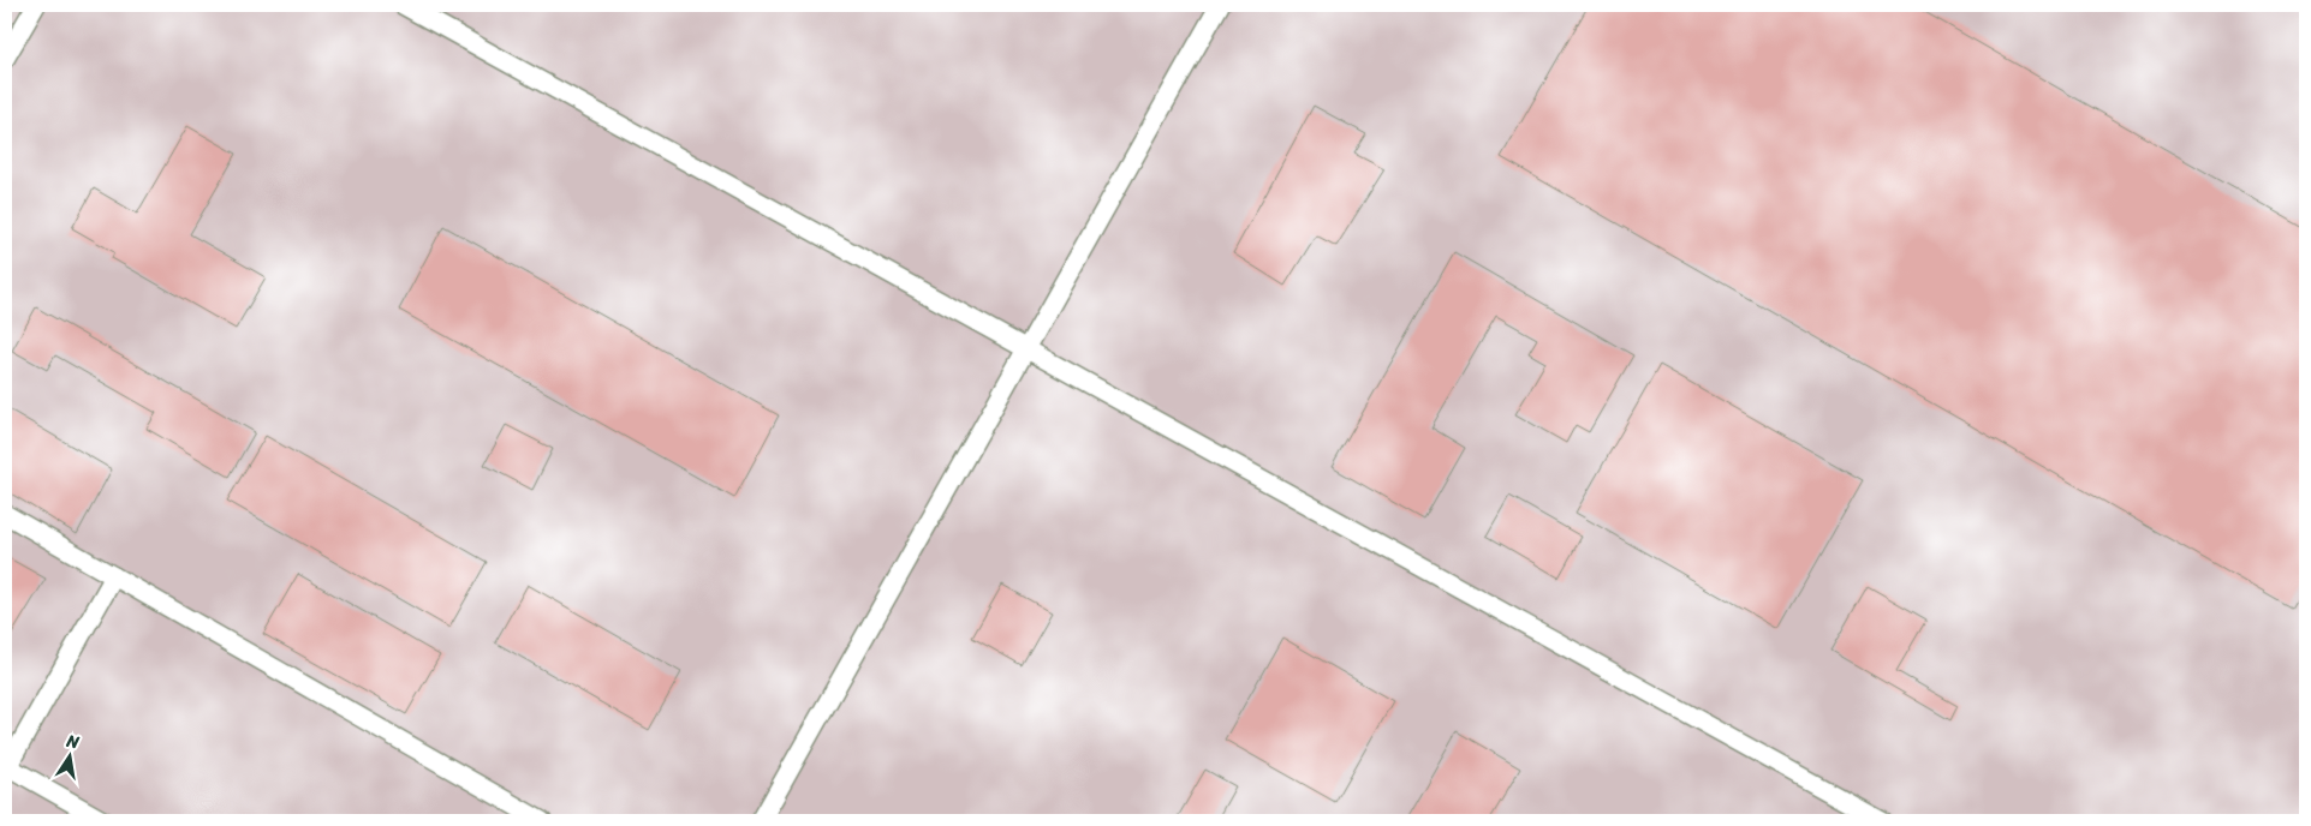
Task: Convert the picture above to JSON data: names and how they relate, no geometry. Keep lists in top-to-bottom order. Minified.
{"north":"top"}
